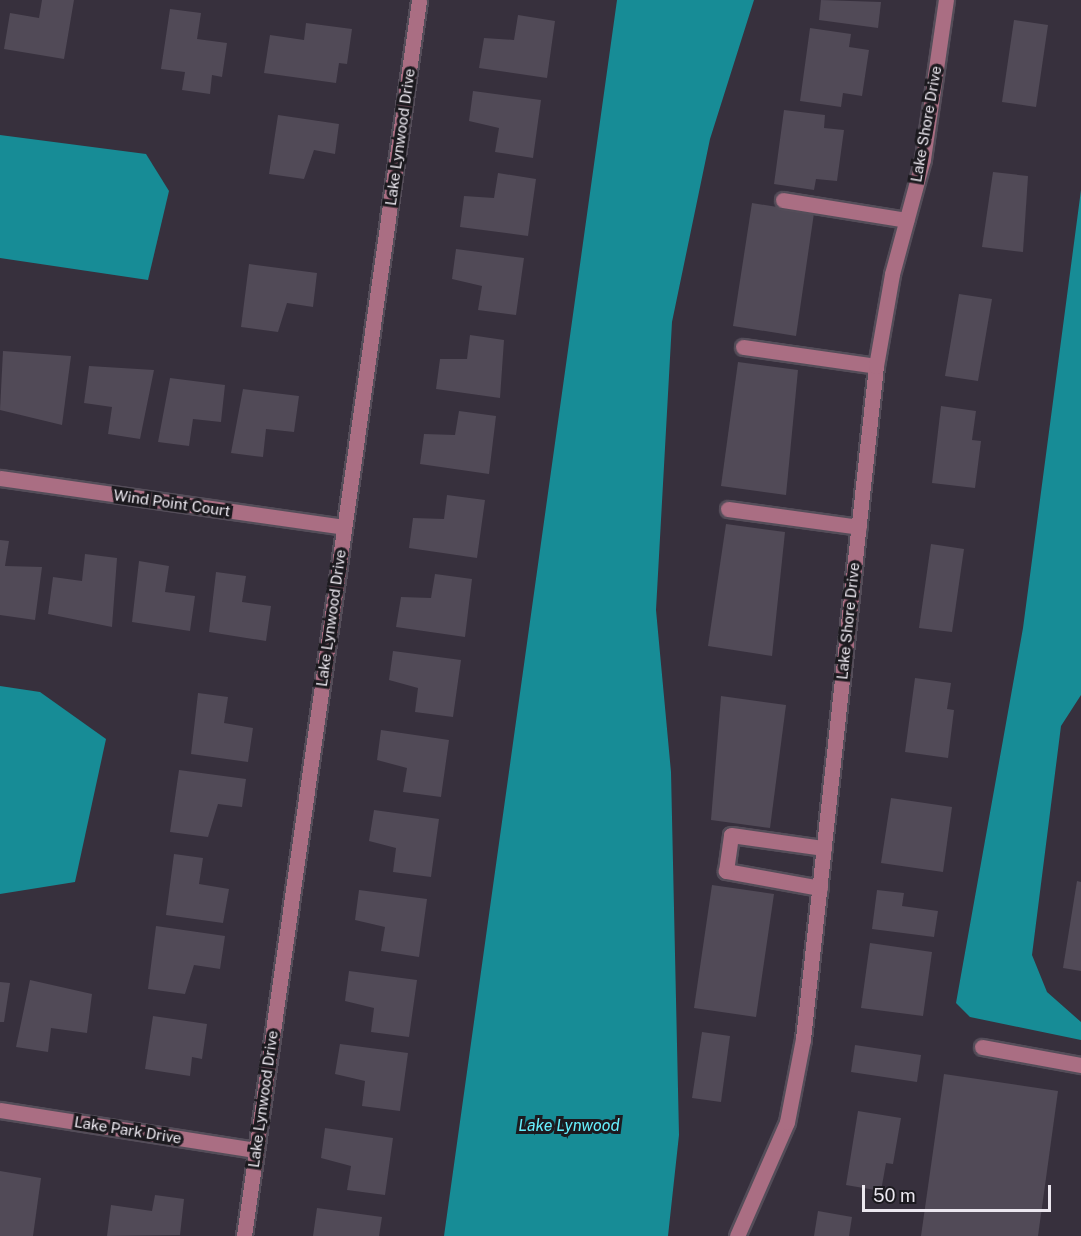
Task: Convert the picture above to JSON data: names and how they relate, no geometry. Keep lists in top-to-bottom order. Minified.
{"streets":{"street":["Lake Shore Drive","Lake Lynwood Drive","Wind Point Court","Lake Park Drive"]},"crossings":[["Lake Lynwood Drive","Wind Point Court"],["Lake Lynwood Drive","Lake Park Drive"]],"water":["Lake Lynwood"],"scale_bar":"50 m"}
